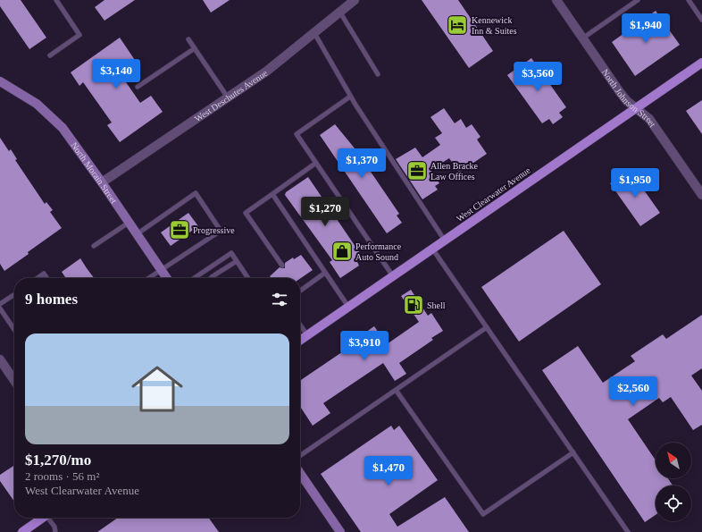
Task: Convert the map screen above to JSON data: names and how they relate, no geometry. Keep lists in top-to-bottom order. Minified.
{"streets":{"main road":["West Clearwater Avenue"],"street":["West Deschutes Avenue","North Johnson Street","North Morain Street"]},"crossings":[["West Deschutes Avenue","North Morain Street"],["North Johnson Street","West Clearwater Avenue"]],"places":{"hotel":["Kennewick Inn & Suites"],"office":["Allen Bracke Law Offices","Progressive"],"shop":["Performance Auto Sound"],"fuel station":["Shell"]},"north":"top left","page":{"price":["$1,940","$3,140","$3,560","$1,370","$1,950","$1,270","$3,910","$2,560","$1,470"],"heading":"9 homes","list":[{"name":"$1,270/mo","note":"2 rooms · 56 m² · West Clearwater Avenue"}]}}
